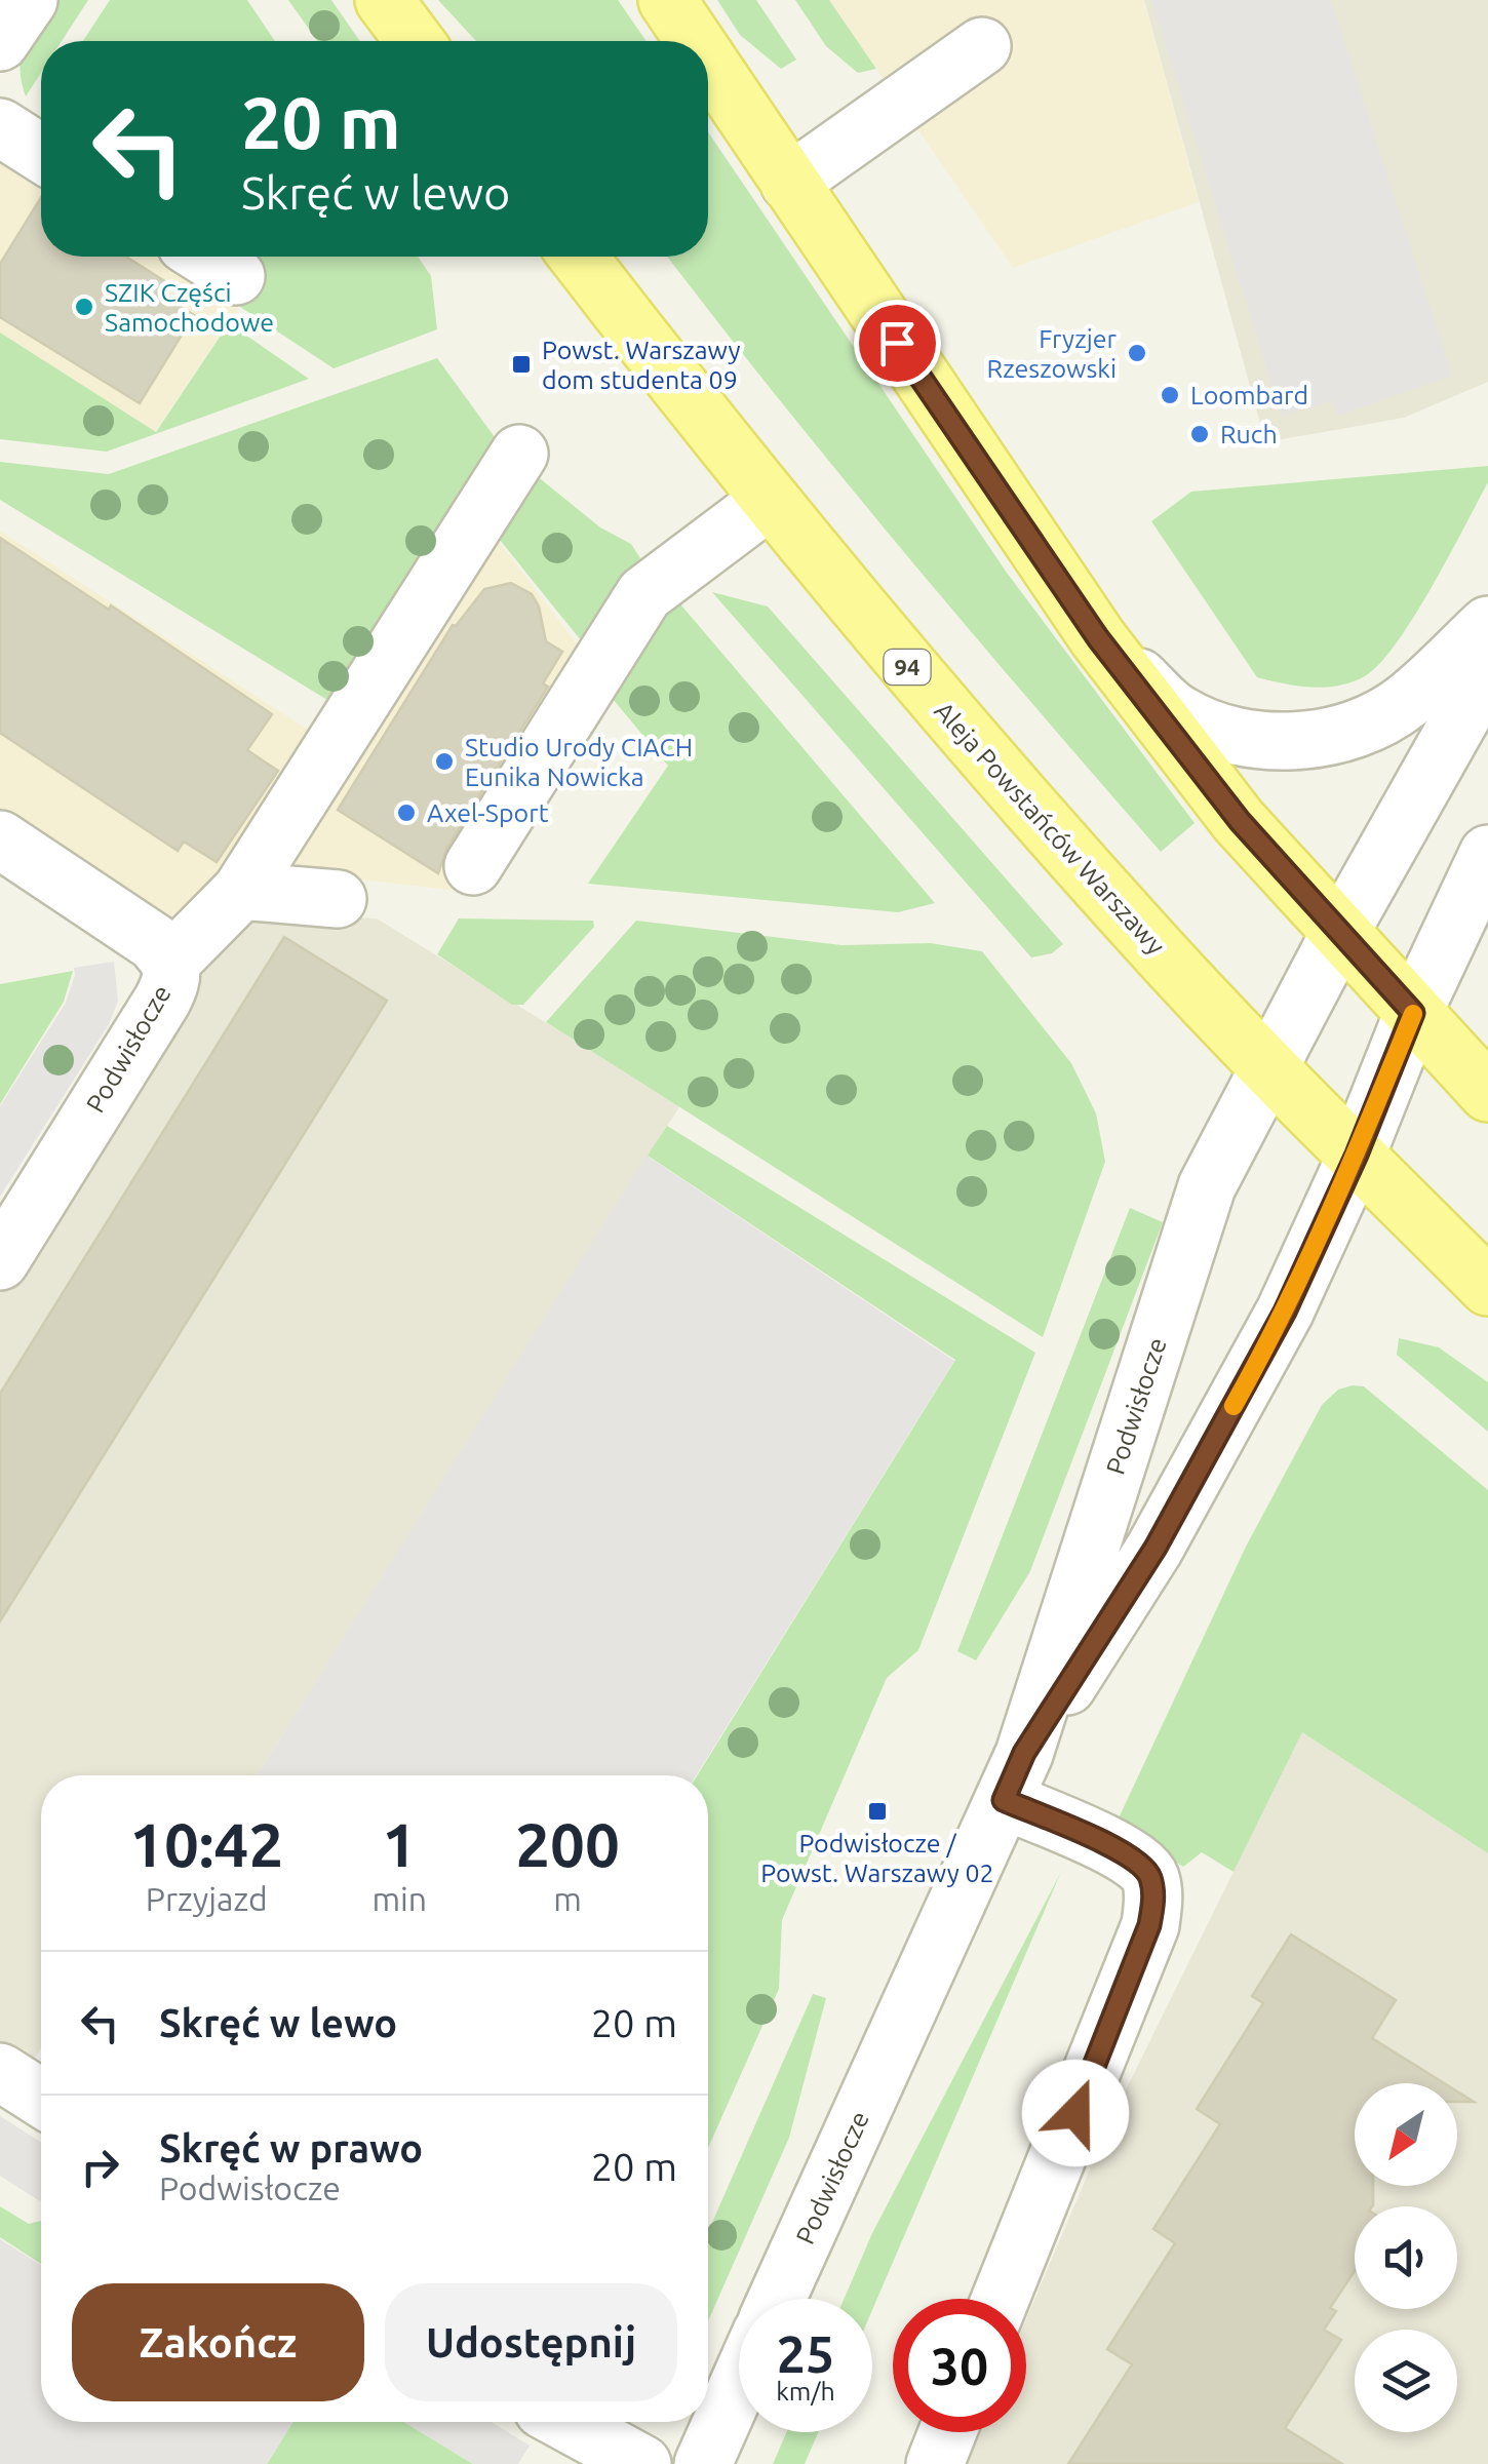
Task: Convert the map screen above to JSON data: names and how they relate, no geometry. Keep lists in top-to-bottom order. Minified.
{"streets":{"main road":["94","Aleja Powstańców Warszawy"],"street":["Podwisłocze"]},"crossings":[["Aleja Powstańców Warszawy","Podwisłocze"]],"places":{"other":["SZIK Części Samochodowe","Fryzjer Rzeszowski","Loombard","Ruch","Studio Urody CIACH Eunika Nowicka","Axel-Sport"],"transit":["Powst. Warszawy dom studenta 09","Podwisłocze / Powst. Warszawy 02"]},"north":"bottom left","page":{"turn":["20 m","Skręć w lewo"],"eta":["10:42","Przyjazd","1","min","200","m"],"list":[{"name":"Skręć w lewo","value":"20 m"},{"name":"Skręć w prawo","note":"Podwisłocze","value":"20 m"}],"buttons":["Zakończ","Udostępnij"],"speed":"25 km/h","limit":"30"}}
